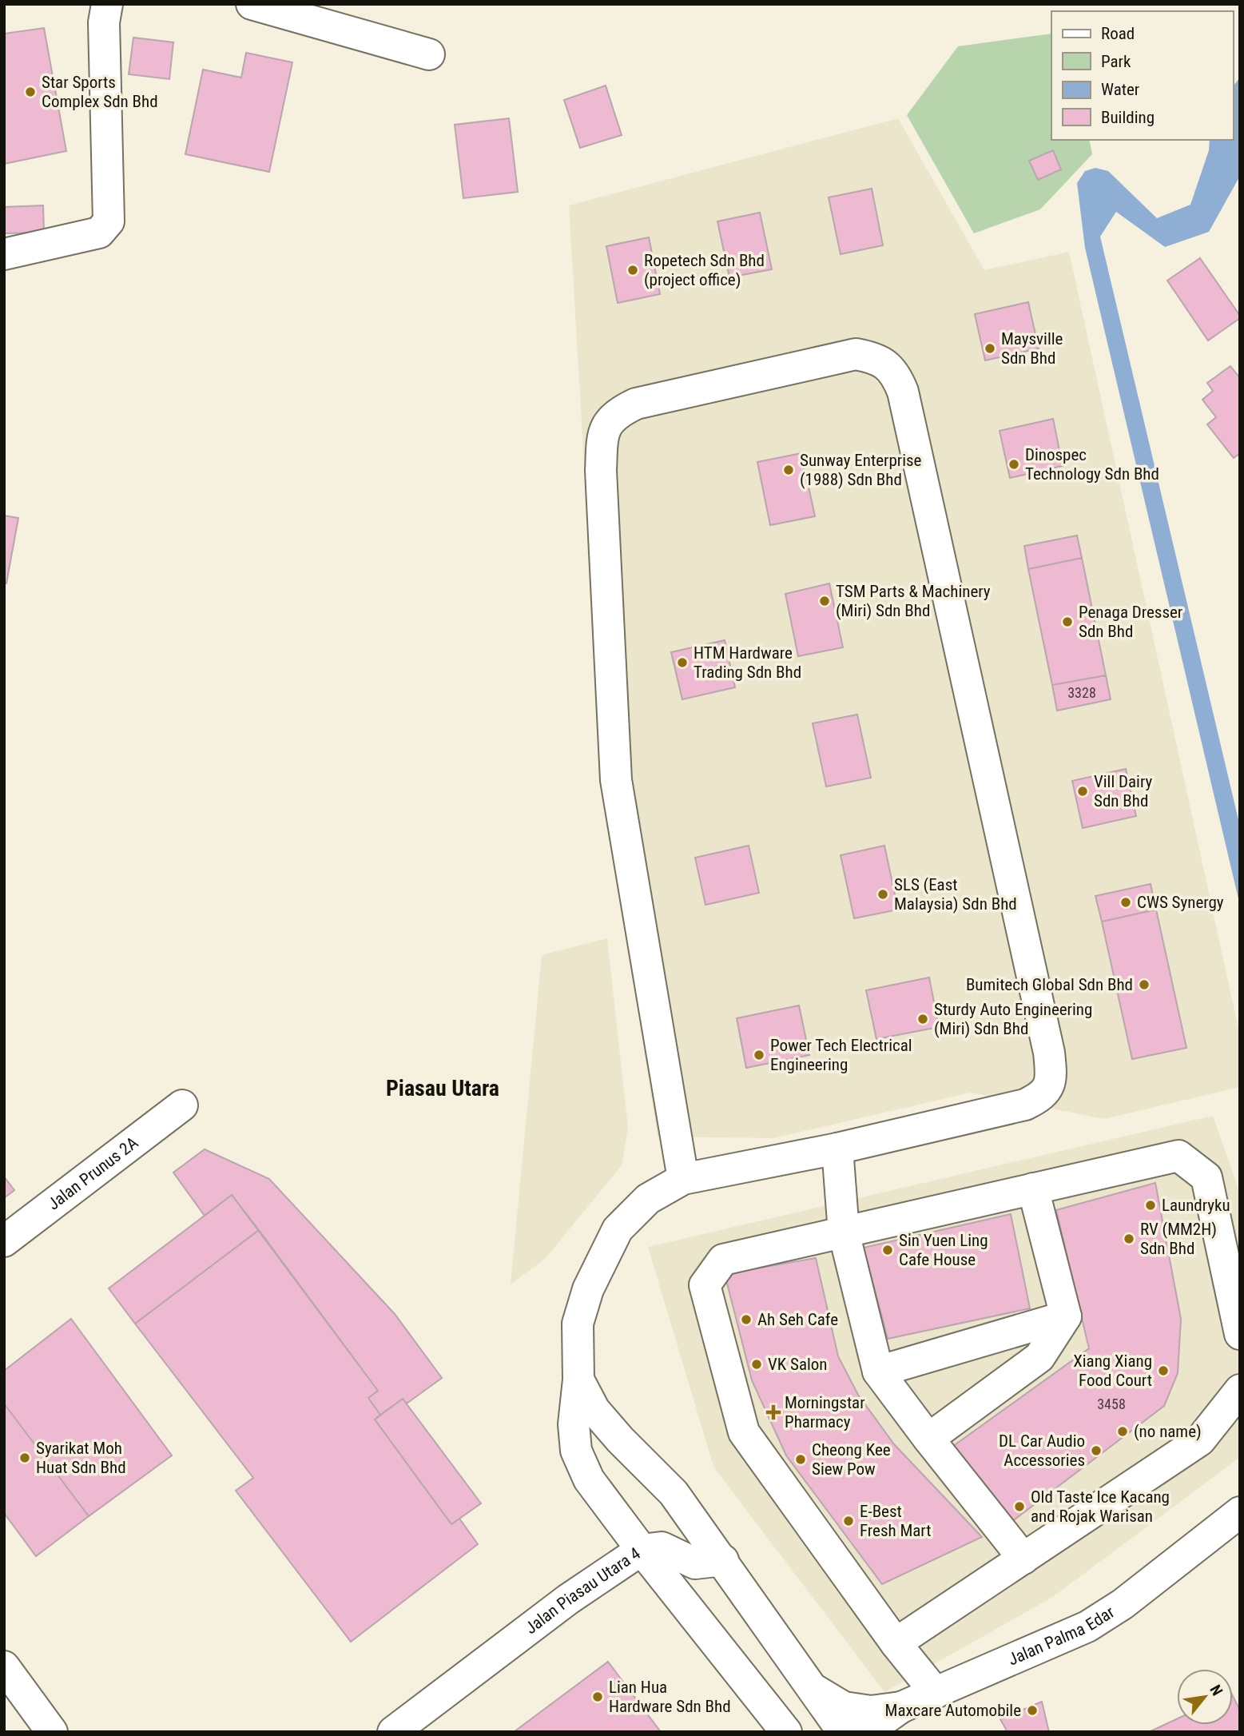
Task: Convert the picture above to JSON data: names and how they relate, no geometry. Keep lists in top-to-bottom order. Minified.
{"streets":{"street":["Jalan Prunus 2A","Jalan Piasau Utara 4","Jalan Palma Edar"]},"districts":["Piasau Utara"],"places":{"other":["Star Sports Complex Sdn Bhd","Ropetech Sdn Bhd (project office)","Maysville Sdn Bhd","Dinospec Technology Sdn Bhd","Sunway Enterprise (1988) Sdn Bhd","TSM Parts & Machinery (Miri) Sdn Bhd","Penaga Dresser Sdn Bhd","HTM Hardware Trading Sdn Bhd","Vill Dairy Sdn Bhd","SLS (East Malaysia) Sdn Bhd","CWS Synergy","Bumitech Global Sdn Bhd","Sturdy Auto Engineering (Miri) Sdn Bhd","Power Tech Electrical Engineering","Laundryku","RV (MM2H) Sdn Bhd","Sin Yuen Ling Cafe House","Ah Seh Cafe","VK Salon","Xiang Xiang Food Court","(no name)","DL Car Audio Accessories","Syarikat Moh Huat Sdn Bhd","Cheong Kee Siew Pow","Old Taste Ice Kacang and Rojak Warisan","E-Best Fresh Mart","Lian Hua Hardware Sdn Bhd","Maxcare Automobile"],"health":["Morningstar Pharmacy"]},"house_numbers":["3328","3458"],"legend":["Road","Park","Water","Building"],"north":"top right"}
